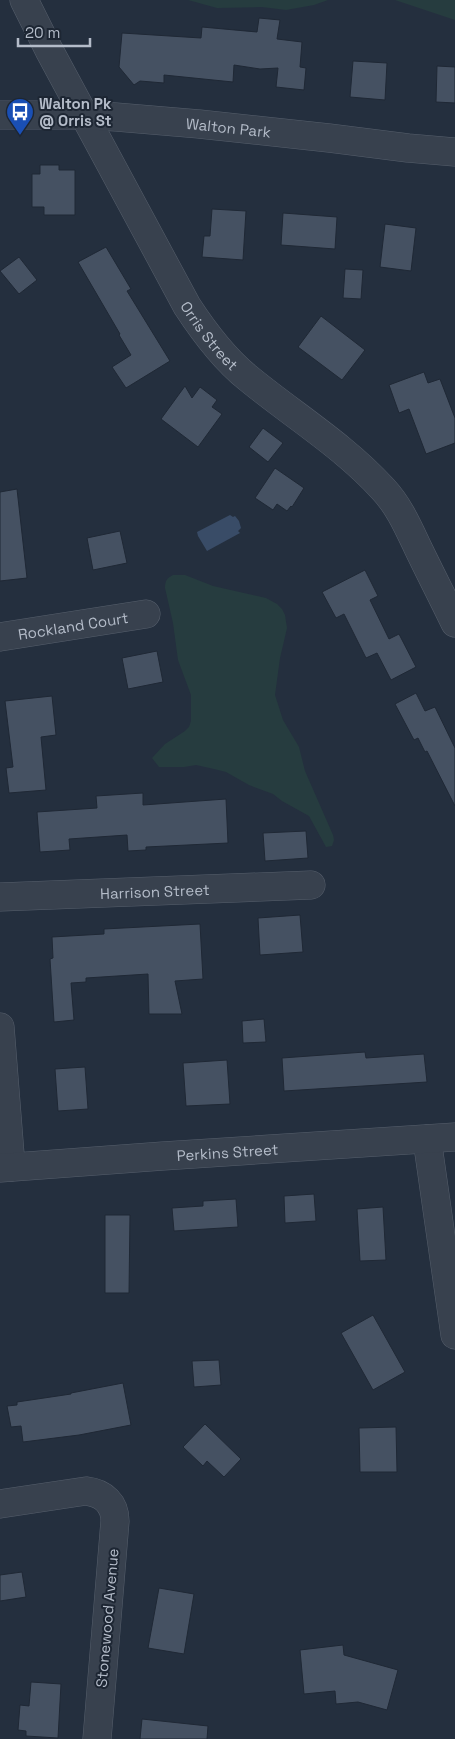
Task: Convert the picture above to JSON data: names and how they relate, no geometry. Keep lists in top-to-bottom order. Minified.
{"streets":{"street":["Walton Park","Orris Street","Rockland Court","Harrison Street","Perkins Street","Stonewood Avenue"]},"crossings":[["Walton Park","Orris Street"]],"places":{"bus stop":["Walton Pk @ Orris St"]},"scale_bar":"20 m"}
